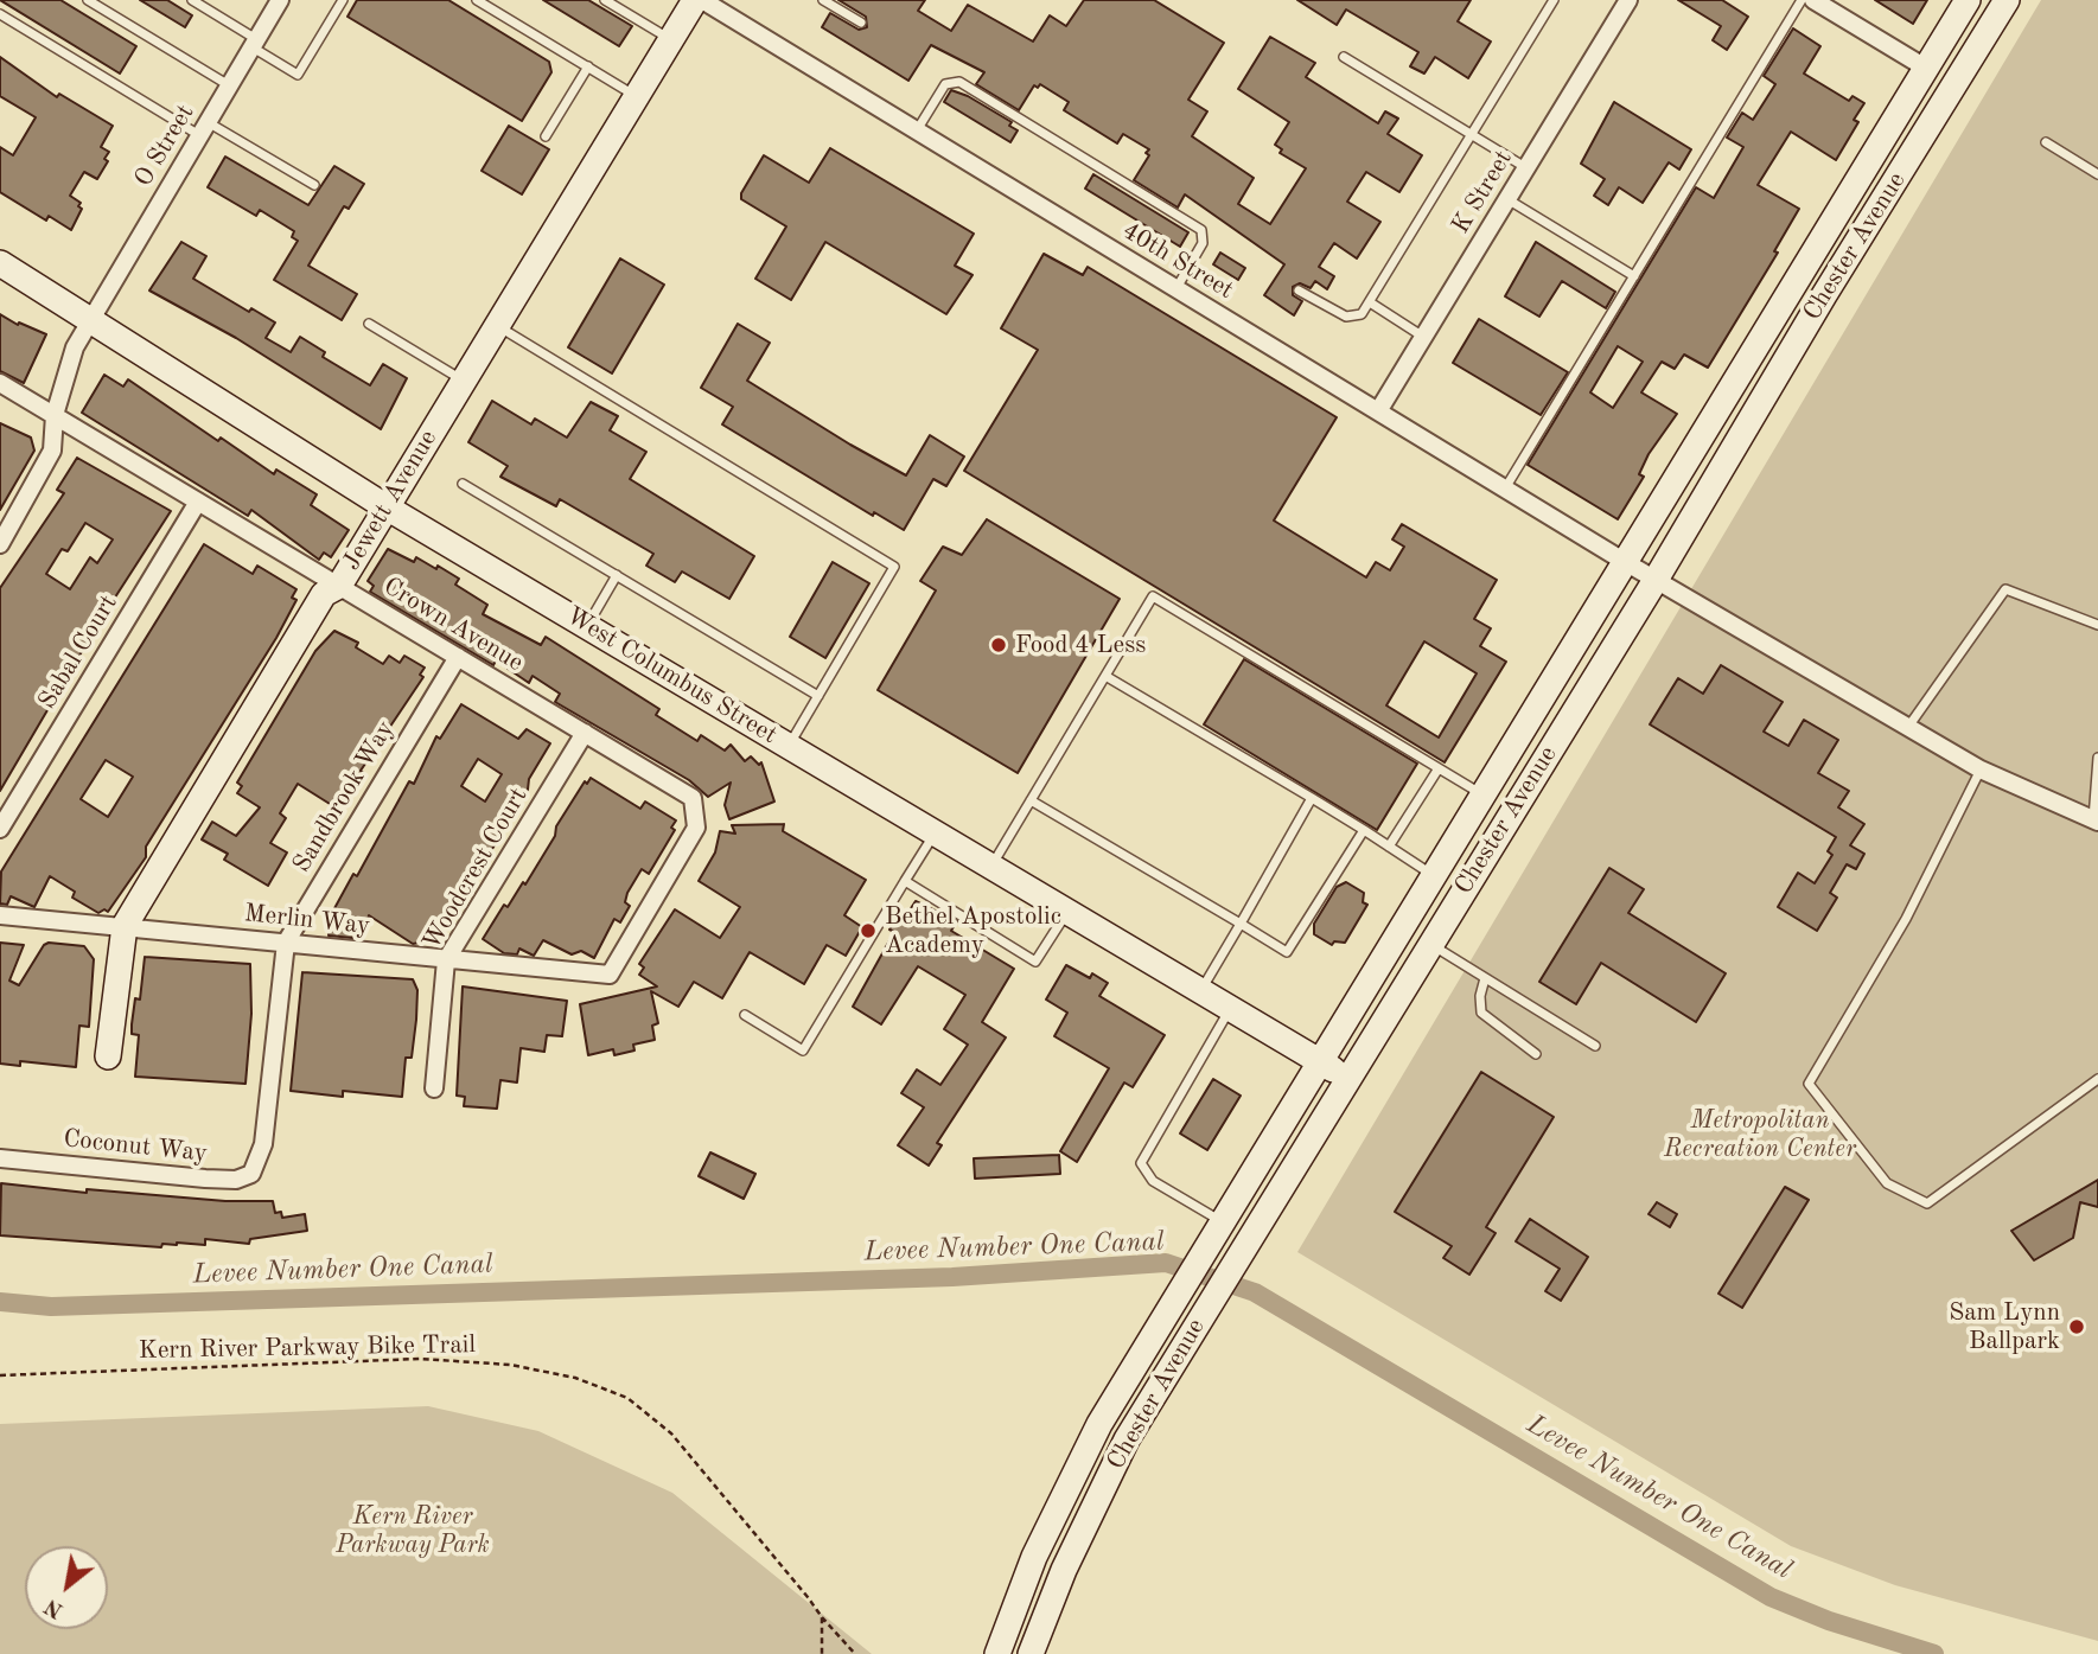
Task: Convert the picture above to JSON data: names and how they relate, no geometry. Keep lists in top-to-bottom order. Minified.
{"streets":{"main road":["Chester Avenue","Jewett Avenue","West Columbus Street"],"street":["O Street","K Street","40th Street","Crown Avenue","Sabal Court","Sandbrook Way","Woodcrest Court","Merlin Way","Coconut Way"],"path":["Kern River Parkway Bike Trail"]},"crossings":[["O Street","Crown Avenue"],["O Street","West Columbus Street"],["K Street","40th Street"],["Chester Avenue","40th Street"],["Chester Avenue","West Columbus Street"],["Jewett Avenue","Crown Avenue"],["Jewett Avenue","West Columbus Street"],["Jewett Avenue","Merlin Way"],["Crown Avenue","Sabal Court"],["Crown Avenue","Sandbrook Way"],["Crown Avenue","Woodcrest Court"],["Crown Avenue","Merlin Way"],["Sandbrook Way","Merlin Way"],["Sandbrook Way","Coconut Way"],["Woodcrest Court","Merlin Way"]],"water":["Levee Number One Canal"],"parks":["Metropolitan Recreation Center","Kern River Parkway Park"],"places":["Food 4 Less","Bethel Apostolic Academy","Sam Lynn Ballpark"],"north":"bottom left"}
